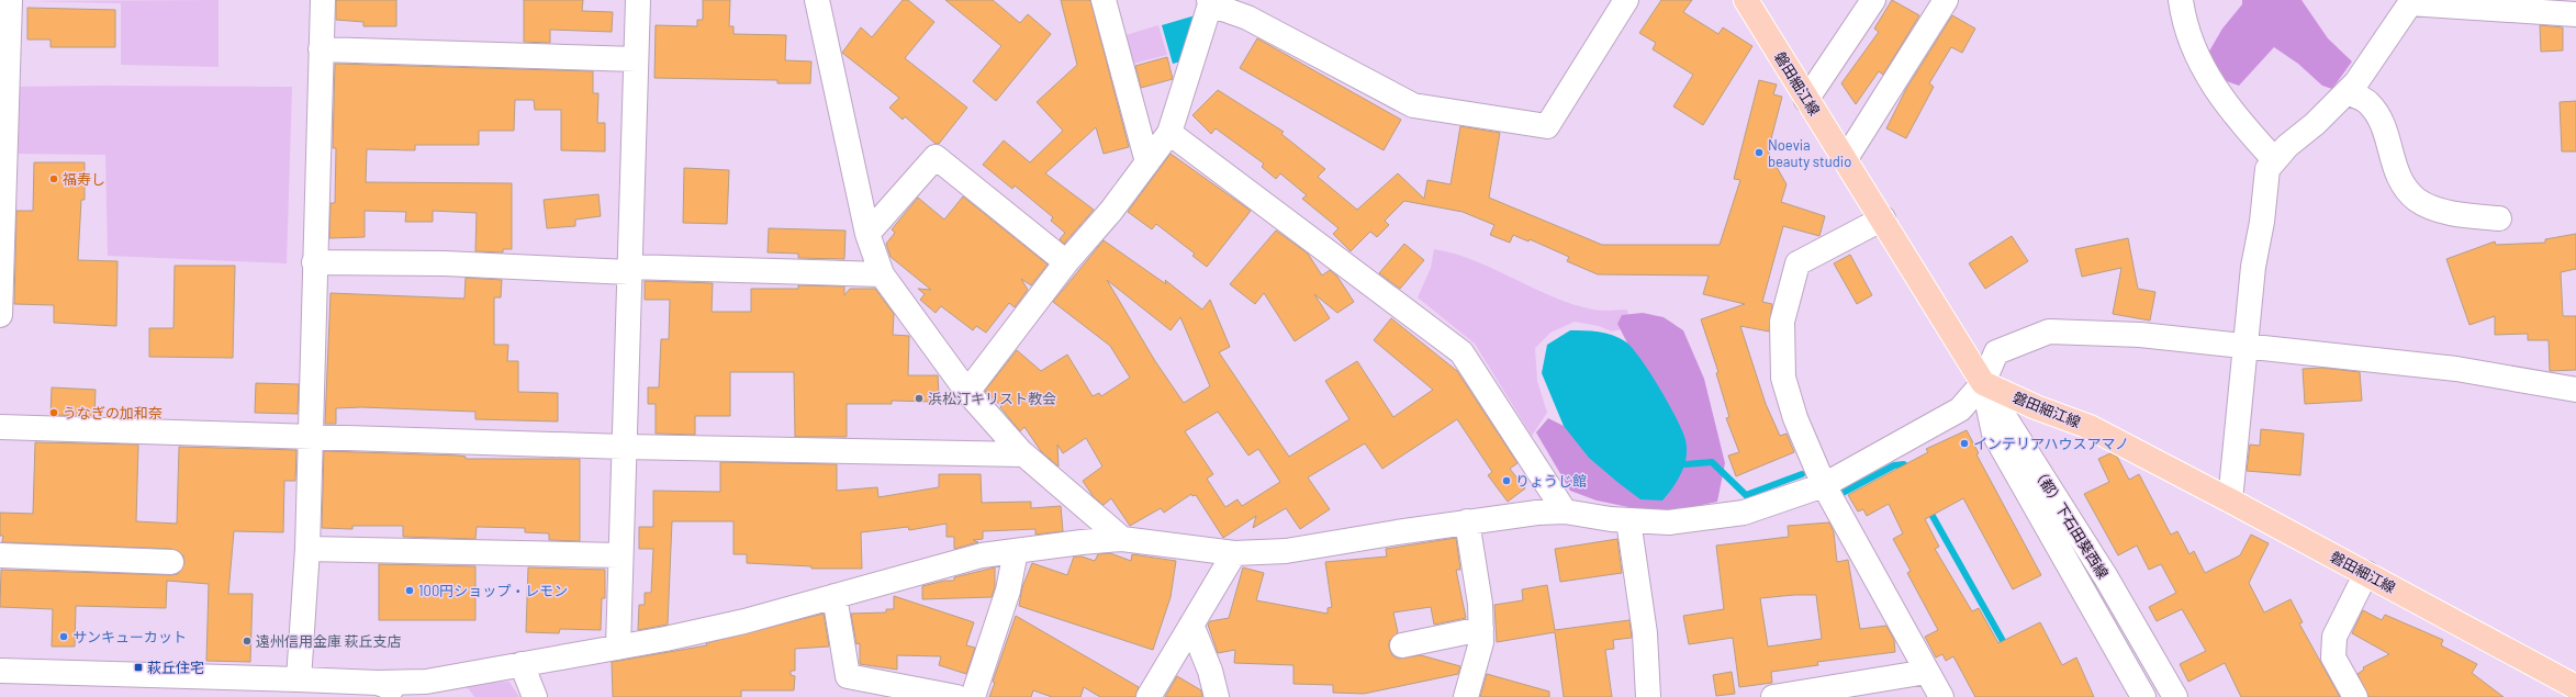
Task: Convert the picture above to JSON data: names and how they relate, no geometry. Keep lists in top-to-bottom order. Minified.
{"streets":{"main road":["磐田細江線"],"street":["（都）下石田葵西線"]},"crossings":[["磐田細江線","（都）下石田葵西線"]],"places":{"other":["Noevia beauty studio","福寿し","浜松汀キリスト教会","うなぎの加和奈","インテリアハウスアマノ","りょうじ館","100円ショップ・レモン","サンキューカット","遠州信用金庫 萩丘支店"],"transit":["萩丘住宅"]}}
